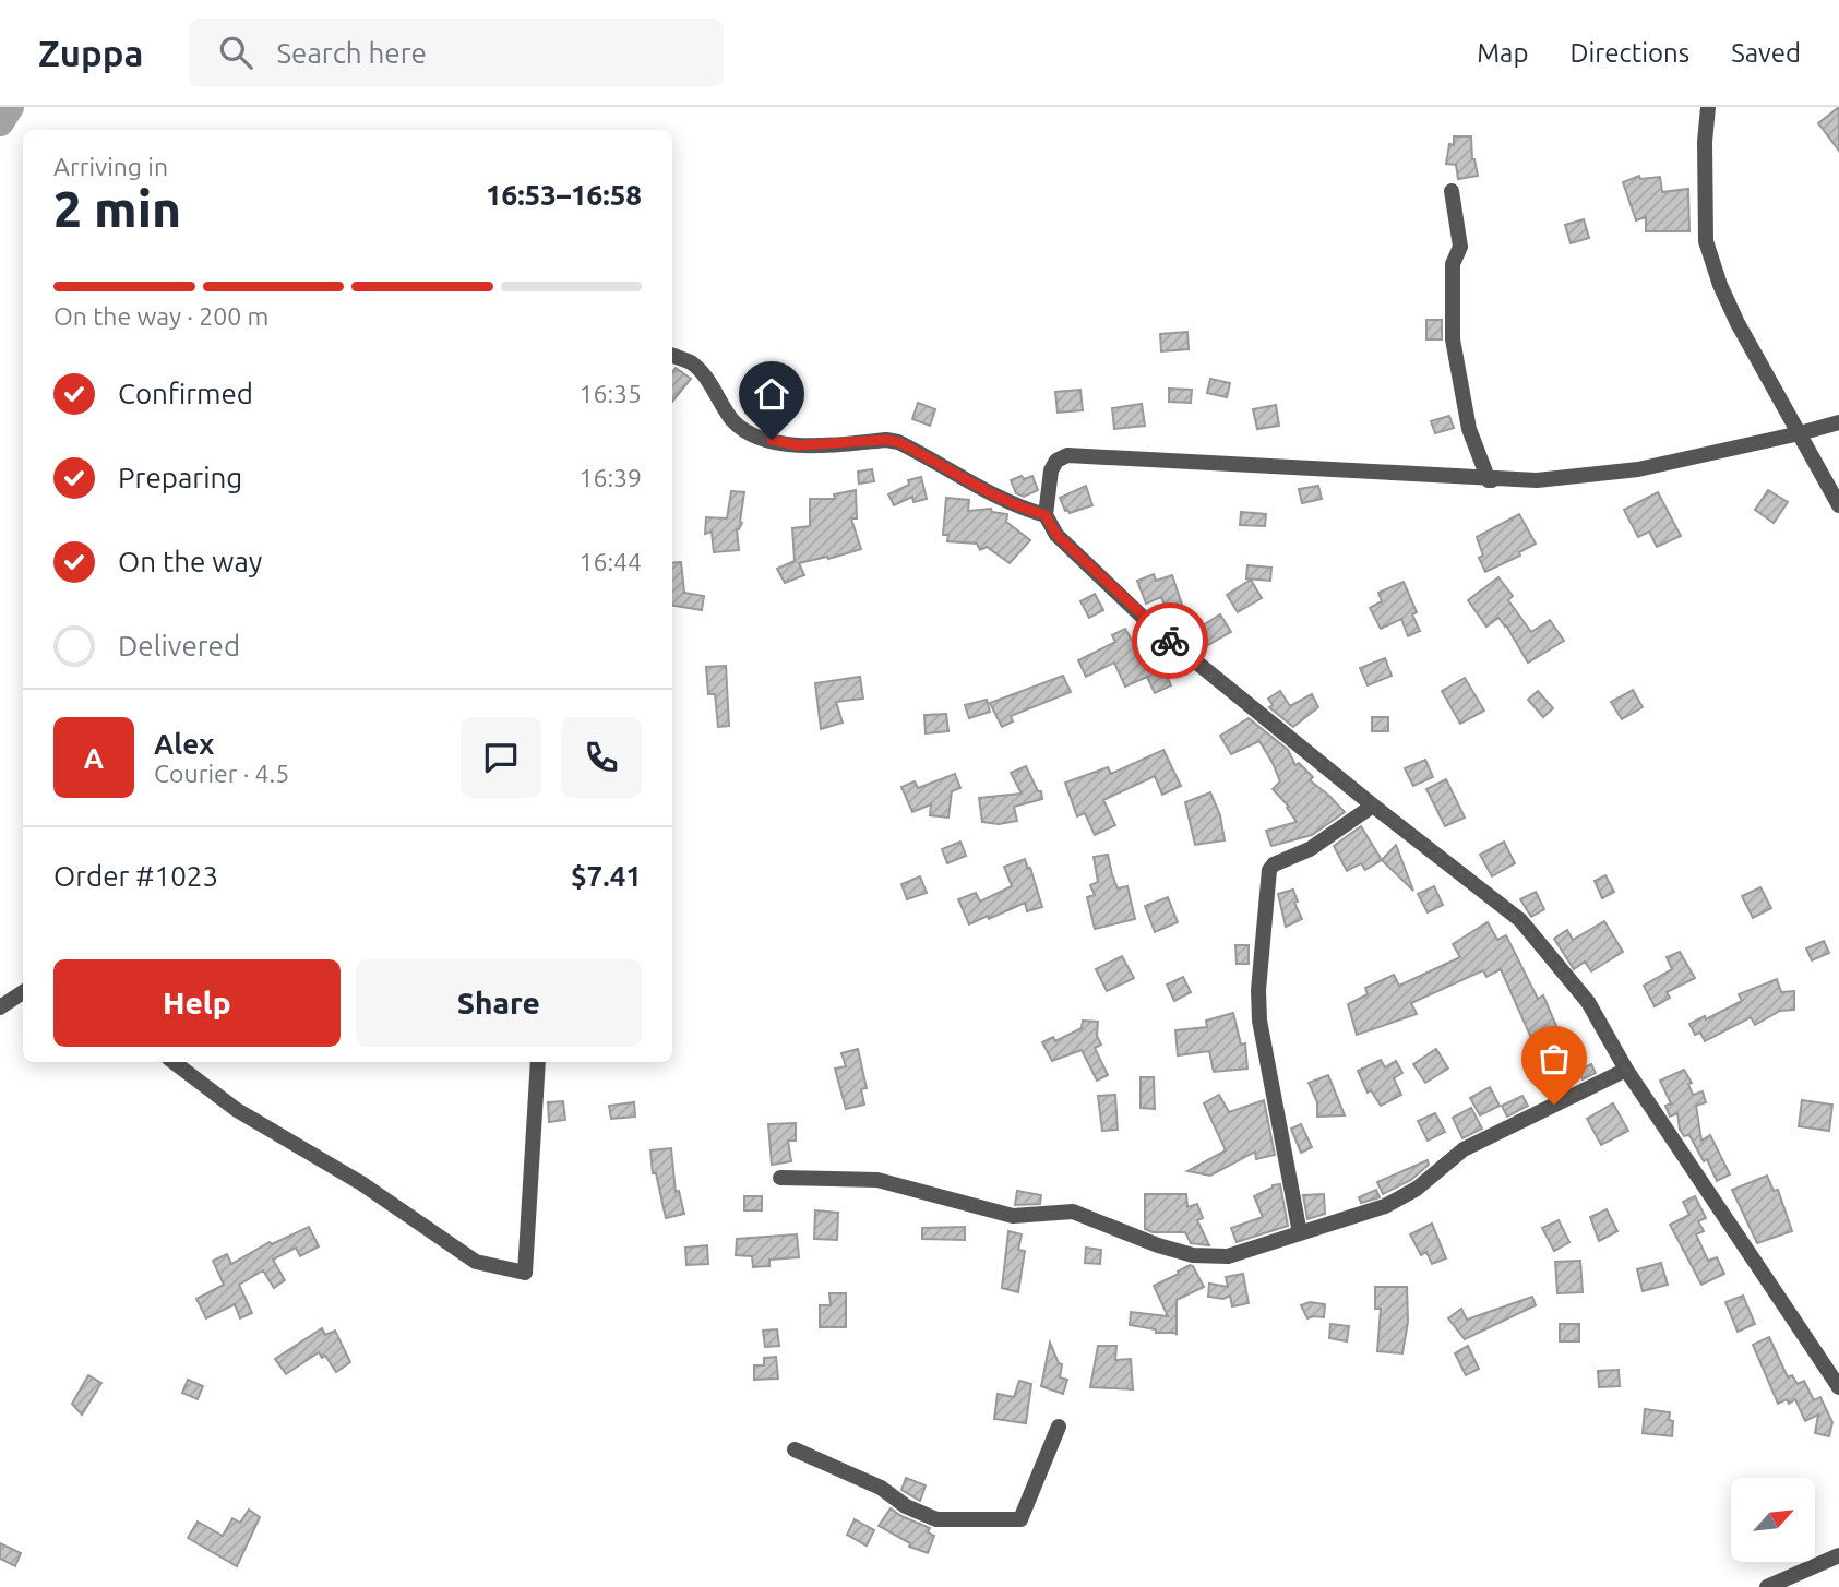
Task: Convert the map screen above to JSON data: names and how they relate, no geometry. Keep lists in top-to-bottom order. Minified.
{"north":"top right","page":{"header":"Zuppa","search":"Search here","nav":["Map","Directions","Saved"],"heading":["2 min","Arriving in","16:53–16:58"],"panel":["Alex","Courier · 4.5","Order #1023","$7.41"],"bar":"On the way · 200 m","list":[["Confirmed","16:35"],["Preparing","16:39"],["On the way","16:44"],"Delivered"],"round":"A","buttons":["Help","Share"]}}
